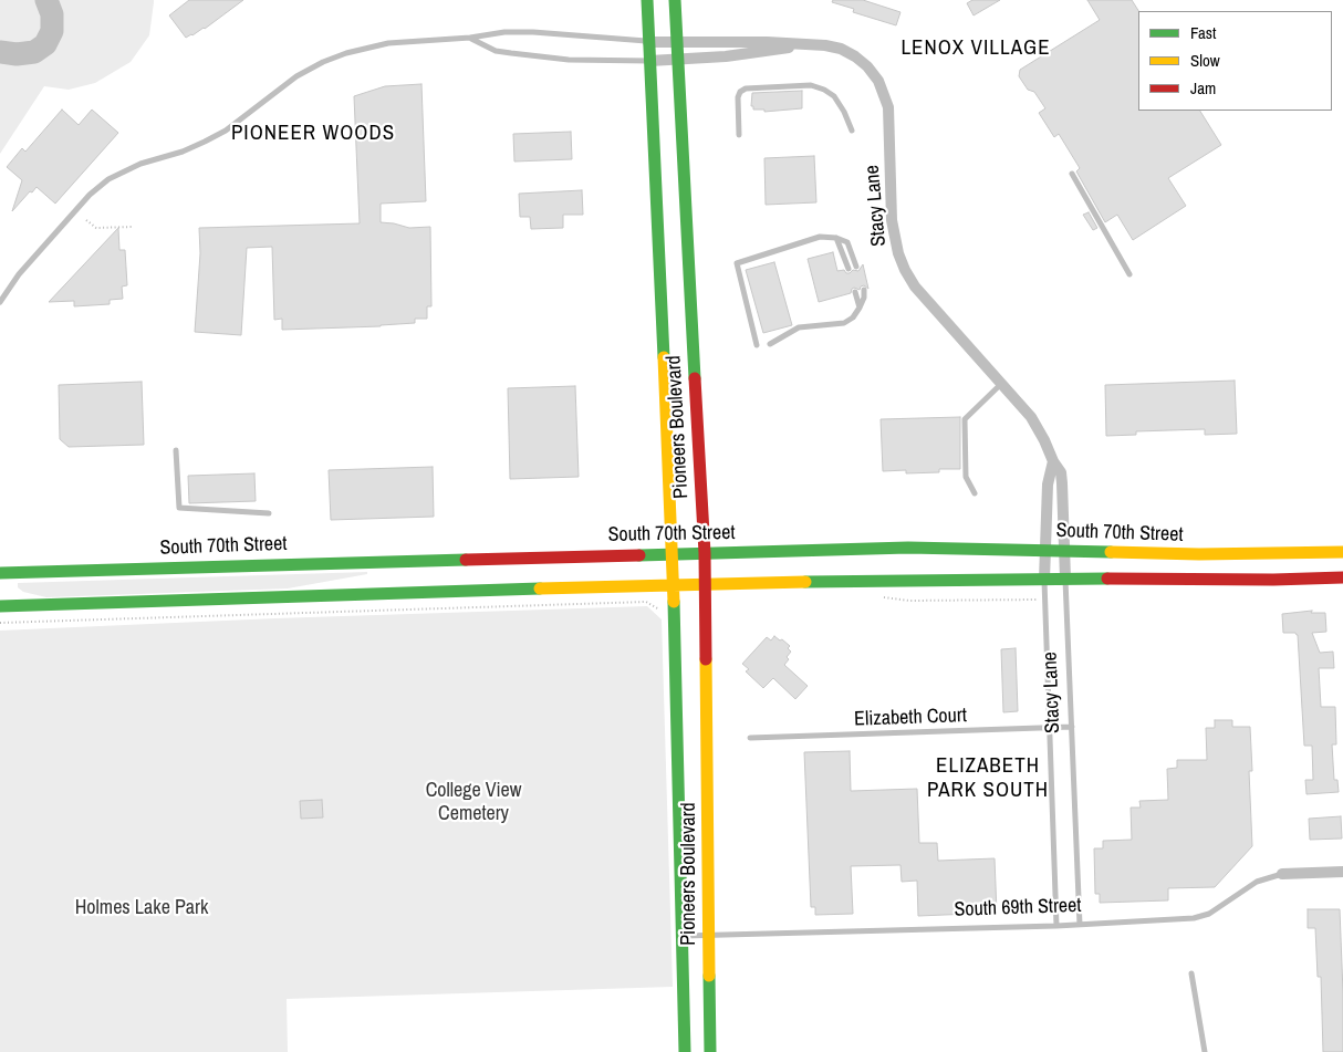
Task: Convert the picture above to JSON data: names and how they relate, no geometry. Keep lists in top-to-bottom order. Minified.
{"streets":{"main road":["Pioneers Boulevard","South 70th Street"],"street":["Stacy Lane","South 69th Street"],"lane":["Elizabeth Court"]},"crossings":[["Stacy Lane","Pioneers Boulevard"],["Stacy Lane","South 70th Street"],["Stacy Lane","Elizabeth Court"],["Stacy Lane","South 69th Street"],["Pioneers Boulevard","South 70th Street"],["Pioneers Boulevard","South 69th Street"]],"districts":["LENOX VILLAGE","PIONEER WOODS","ELIZABETH PARK SOUTH"],"parks":["College View Cemetery","Holmes Lake Park"],"legend":["Fast","Slow","Jam"]}
